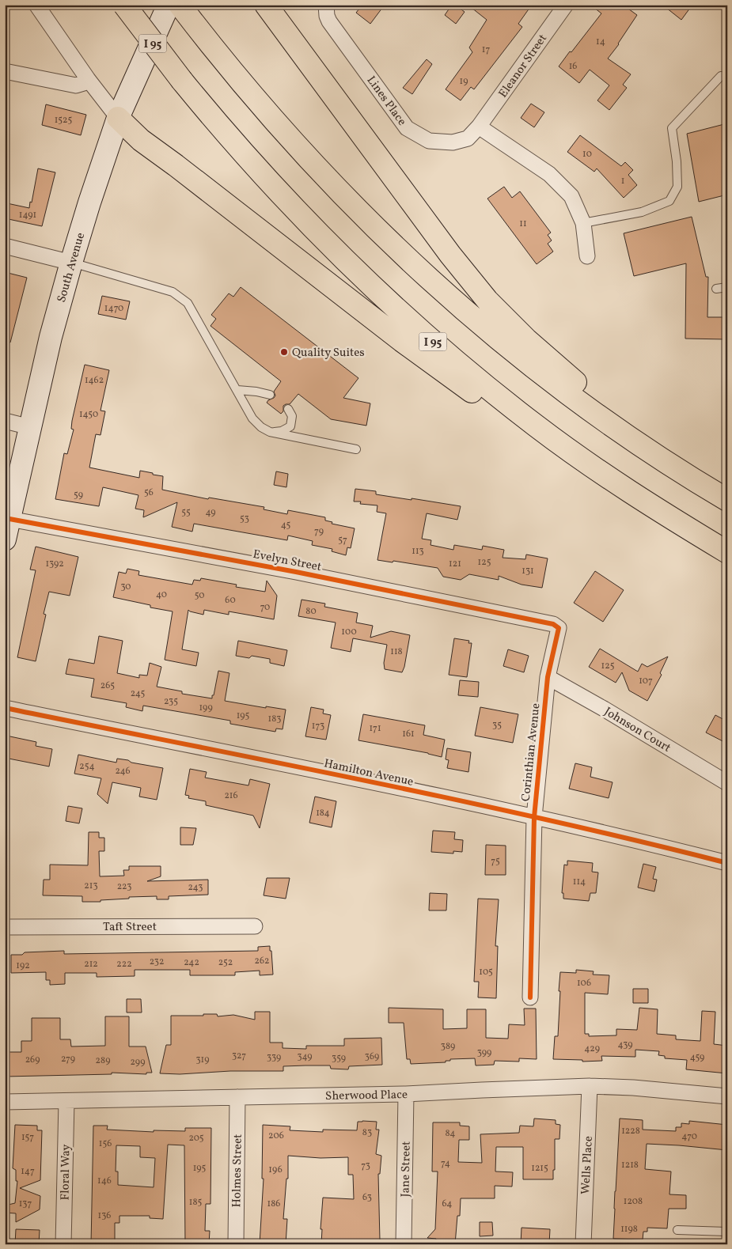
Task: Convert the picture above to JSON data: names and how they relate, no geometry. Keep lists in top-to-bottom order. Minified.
{"streets":{"highway":["I 95"],"main road":["South Avenue"],"street":["Eleanor Street","Lines Place","Evelyn Street","Johnson Court","Corinthian Avenue","Hamilton Avenue","Taft Street","Sherwood Place","Wells Place","Jane Street","Holmes Street","Floral Way"]},"crossings":[["Eleanor Street","Lines Place"],["South Avenue","Evelyn Street"],["Evelyn Street","Corinthian Avenue"],["Johnson Court","Corinthian Avenue"],["Corinthian Avenue","Hamilton Avenue"],["Sherwood Place","Wells Place"],["Sherwood Place","Jane Street"],["Sherwood Place","Holmes Street"],["Sherwood Place","Floral Way"]],"places":["Quality Suites"],"house_numbers":["14","17","16","19","1525","10","1","1491","11","1470","1462","1450","56","59","55","49","53","45","79","57","113","125","1392","121","131","30","40","50","60","70","80","100","118","125","107","265","245","235","199","195","183","35","173","171","161","254","246","216","184","75","114","213","223","243","262","232","242","252","212","222","192","105","106","439","389","429","399","327","349","369","339","459","359","279","269","319","289","299","1228","83","84","206","470","157","205","156","74","1218","73","195","1215","196","147","146","63","1208","185","137","186","64","136","1198"]}
